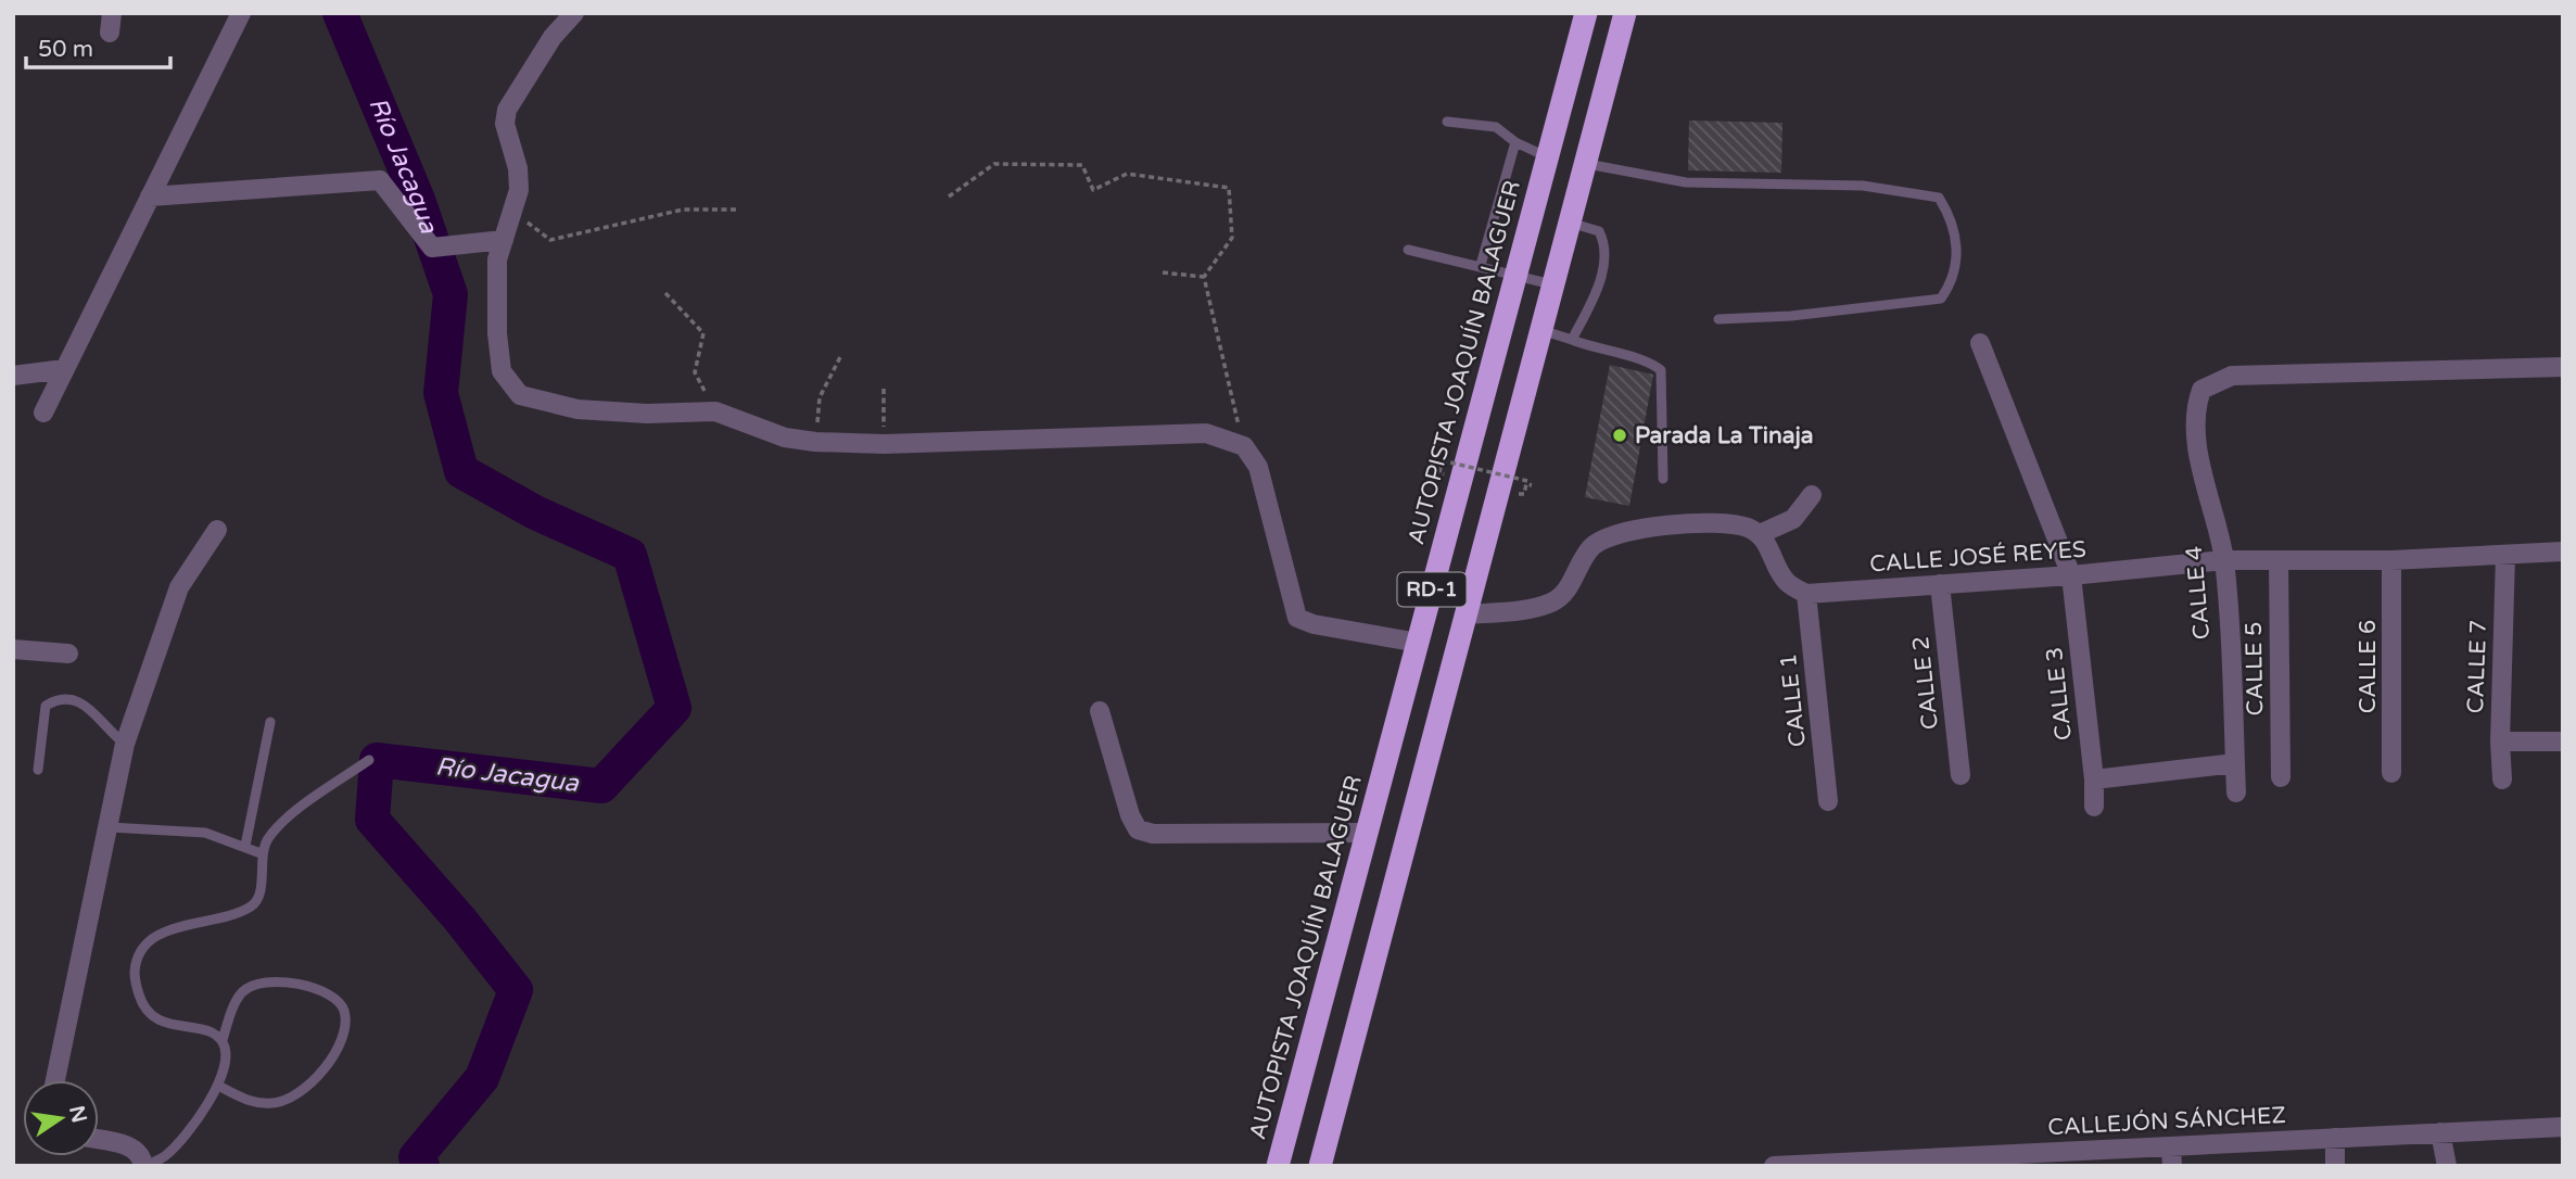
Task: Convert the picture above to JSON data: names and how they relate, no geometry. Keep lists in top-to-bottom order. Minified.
{"streets":{"highway":["AUTOPISTA JOAQUÍN BALAGUER","RD-1"],"street":["CALLE JOSÉ REYES","CALLE 4","CALLE 6","CALLE 7","CALLE 5","CALLE 2","CALLE 3","CALLE 1","CALLEJÓN SÁNCHEZ"]},"crossings":[["CALLE JOSÉ REYES","CALLE 4"],["CALLE JOSÉ REYES","CALLE 6"],["CALLE JOSÉ REYES","CALLE 7"],["CALLE JOSÉ REYES","CALLE 5"],["CALLE JOSÉ REYES","CALLE 2"],["CALLE JOSÉ REYES","CALLE 3"],["CALLE JOSÉ REYES","CALLE 1"]],"water":["Río Jacagua"],"places":["Parada La Tinaja"],"scale_bar":"50 m","north":"right"}
